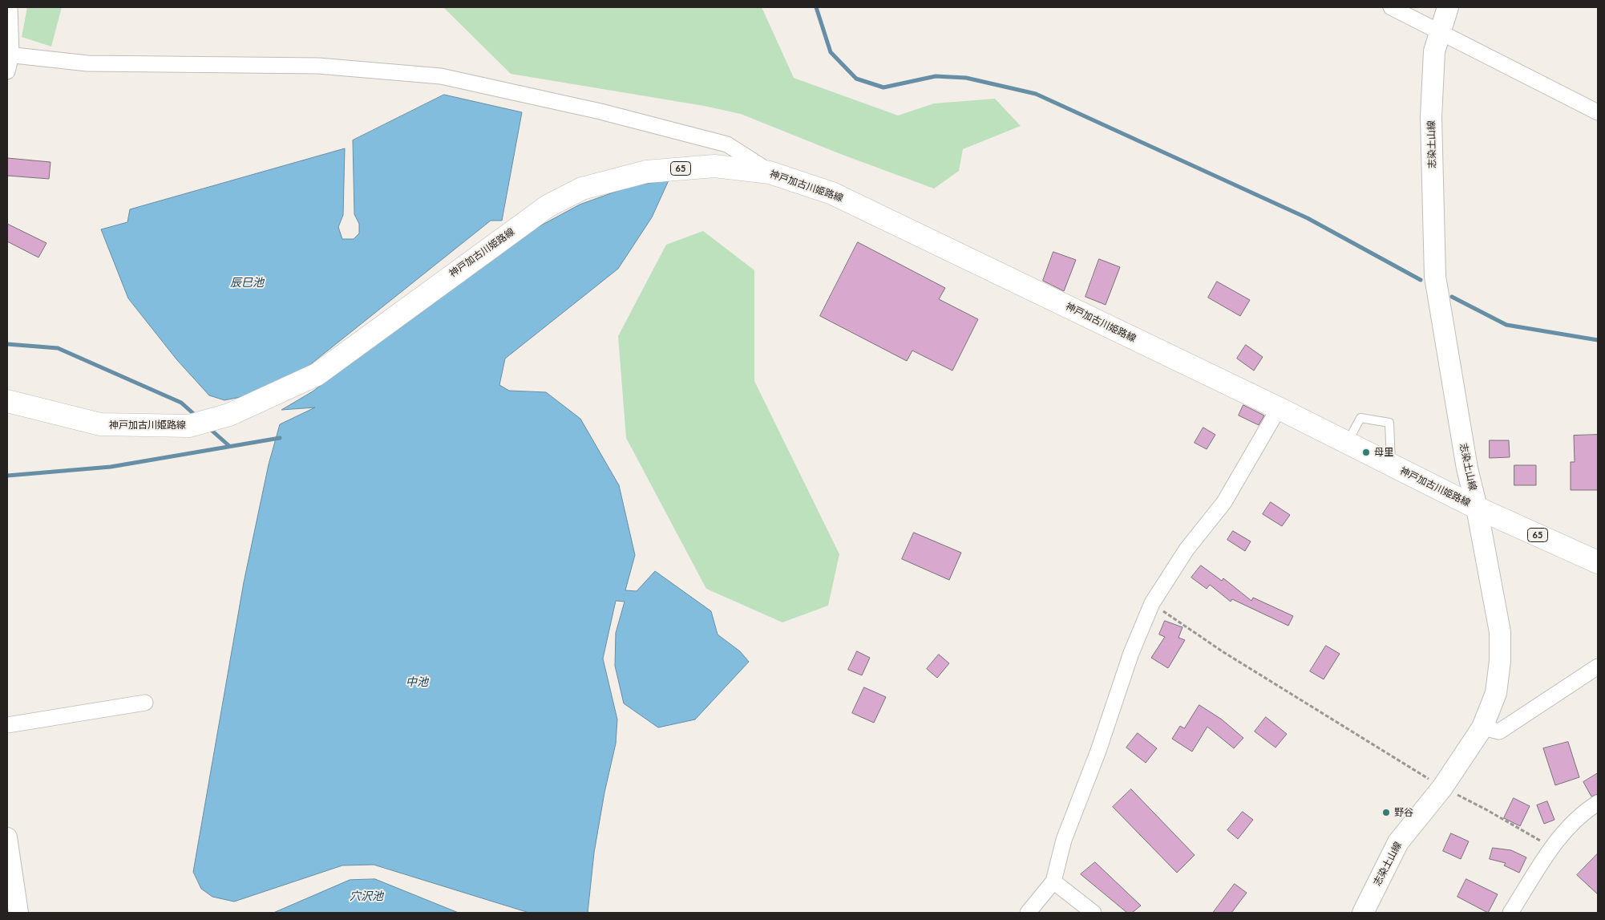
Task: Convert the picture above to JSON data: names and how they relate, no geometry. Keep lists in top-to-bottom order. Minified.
{"streets":{"main road":["志染土山線","65","神戸加古川姫路線"]},"crossings":[["志染土山線","神戸加古川姫路線"]],"water":["辰巳池","中池","穴沢池"],"places":["母里","野谷"]}
